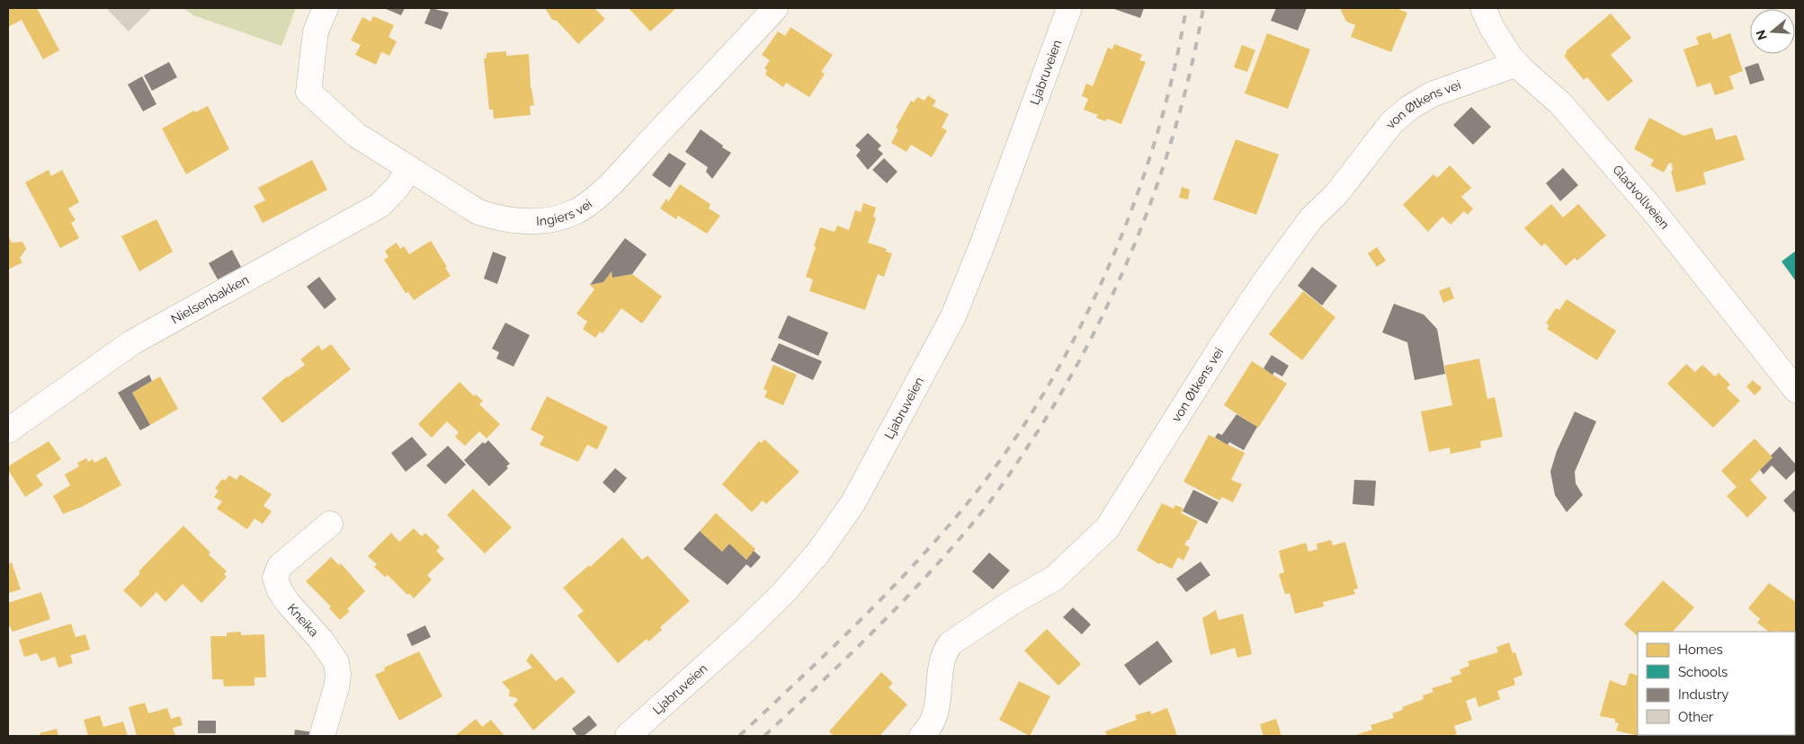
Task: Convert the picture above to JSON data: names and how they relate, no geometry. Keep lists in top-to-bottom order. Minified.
{"streets":{"street":["Ljabruveien","von Øtkens vei","Gladvollveien","Ingiers vei","Nielsenbakken","Kneika"]},"crossings":[["von Øtkens vei","Gladvollveien"],["Ingiers vei","Nielsenbakken"]],"legend":["Homes","Schools","Industry","Other"],"north":"left"}
